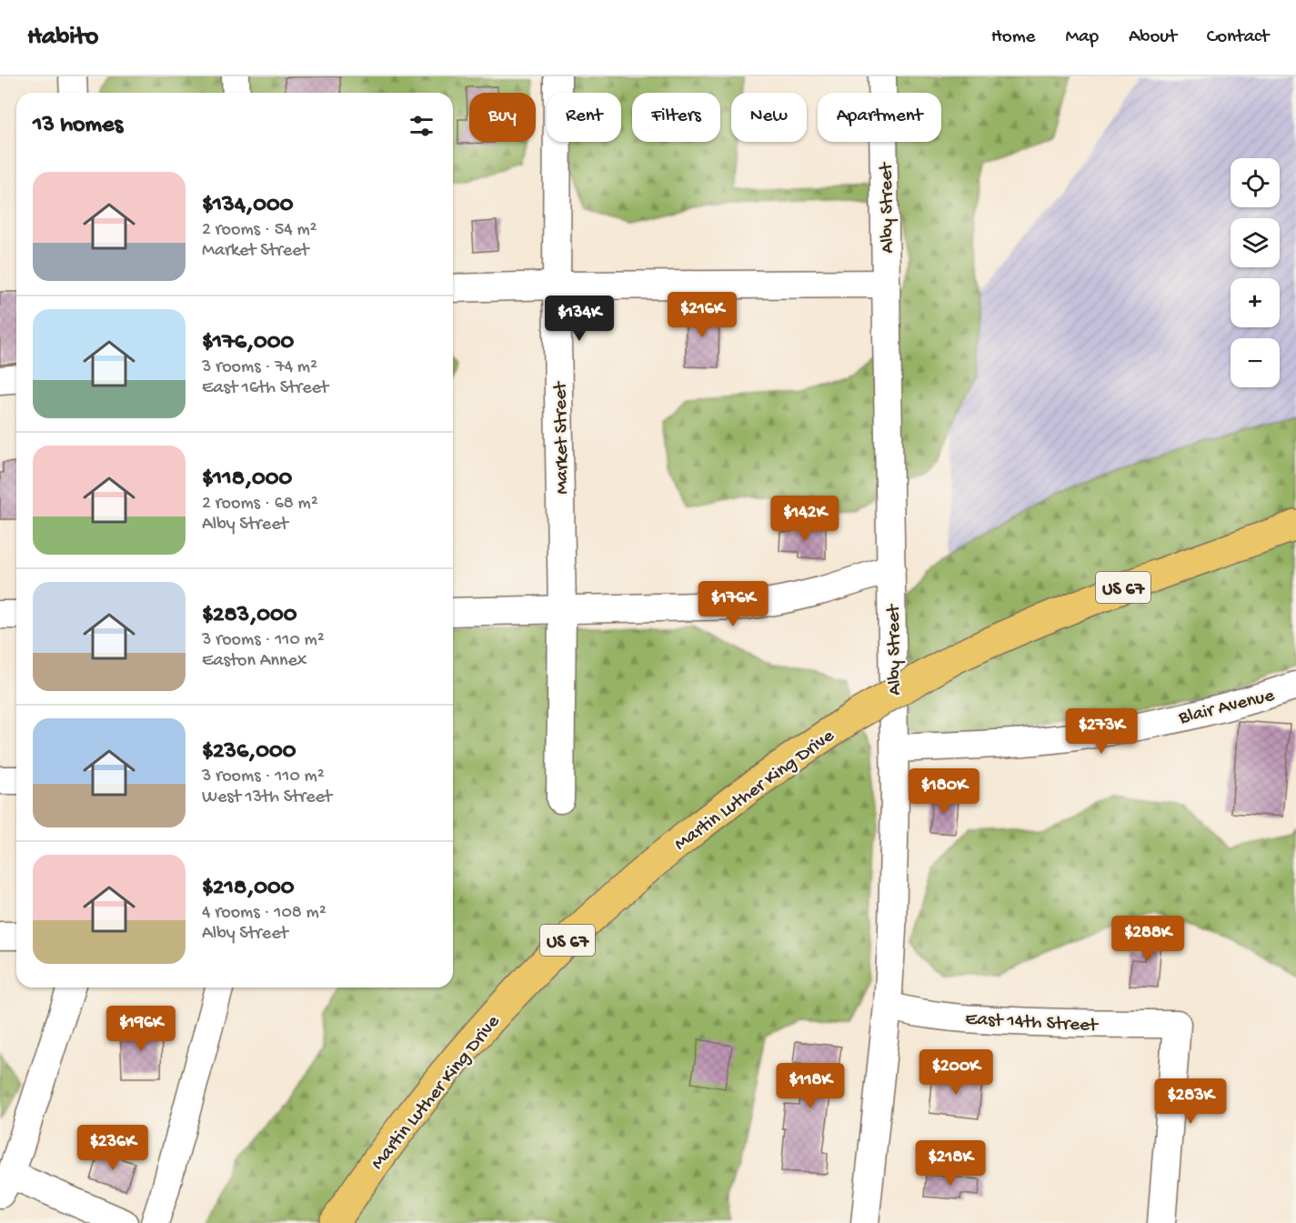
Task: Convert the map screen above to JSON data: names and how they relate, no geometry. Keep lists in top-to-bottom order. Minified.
{"streets":{"highway":["US 67","Martin Luther King Drive"],"street":["Alby Street","Market Street","Blair Avenue","East 14th Street"]},"crossings":[["Alby Street","Blair Avenue"],["Alby Street","East 14th Street"]],"page":{"header":"Habito","nav":["Home","Map","About","Contact"],"chip":["Buy","Rent","Filters","New","Apartment"],"heading":"13 homes","map_buttons":["+","−"],"list":[{"name":"$134,000","note":"2 rooms · 54 m² · Market Street"},{"name":"$176,000","note":"3 rooms · 74 m² · East 16th Street"},{"name":"$118,000","note":"2 rooms · 68 m² · Alby Street"},{"name":"$283,000","note":"3 rooms · 110 m² · Easton Annex"},{"name":"$236,000","note":"3 rooms · 110 m² · West 13th Street"},{"name":"$218,000","note":"4 rooms · 108 m² · Alby Street"}],"price":["$216K","$134K","$142K","$176K","$273K","$180K","$288K","$196K","$200K","$118K","$283K","$236K","$218K"]}}
